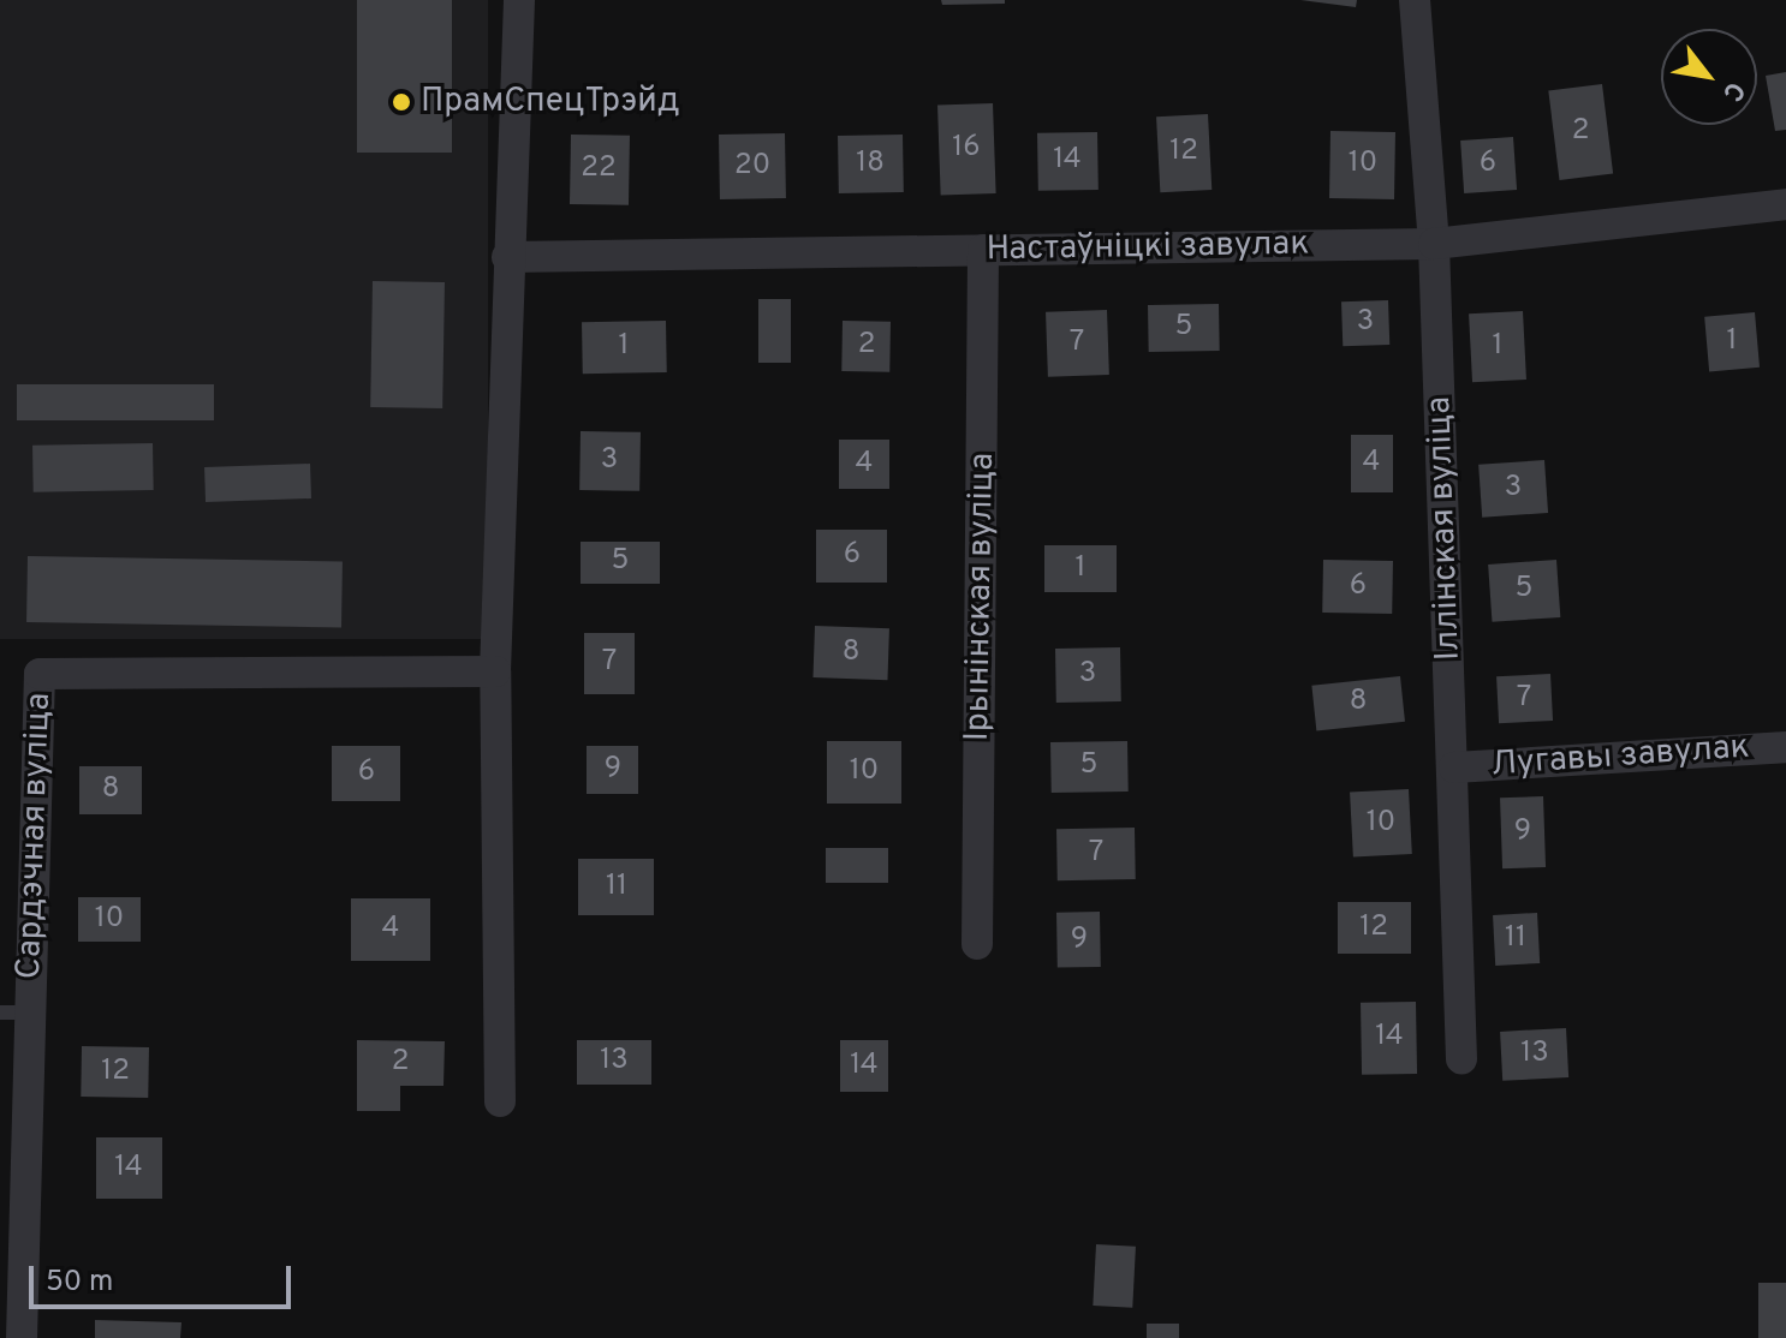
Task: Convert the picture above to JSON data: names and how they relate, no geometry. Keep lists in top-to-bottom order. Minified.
{"streets":{"street":["Настаўніцкі завулак","Іллінская вуліца","Ірынінская вуліца","Лугавы завулак","Сардэчная вуліца"]},"crossings":[["Настаўніцкі завулак","Іллінская вуліца"],["Настаўніцкі завулак","Ірынінская вуліца"],["Іллінская вуліца","Лугавы завулак"]],"places":["ПрамСпецТрэйд"],"house_numbers":["2","16","12","14","18","10","6","20","22","3","5","1","7","2","1","1","3","4","4","3","6","5","1","6","5","8","7","3","7","8","5","9","10","6","8","10","9","7","11","10","12","4","11","9","14","13","13","2","14","12","14"],"scale_bar":"50 m","north":"bottom right"}
